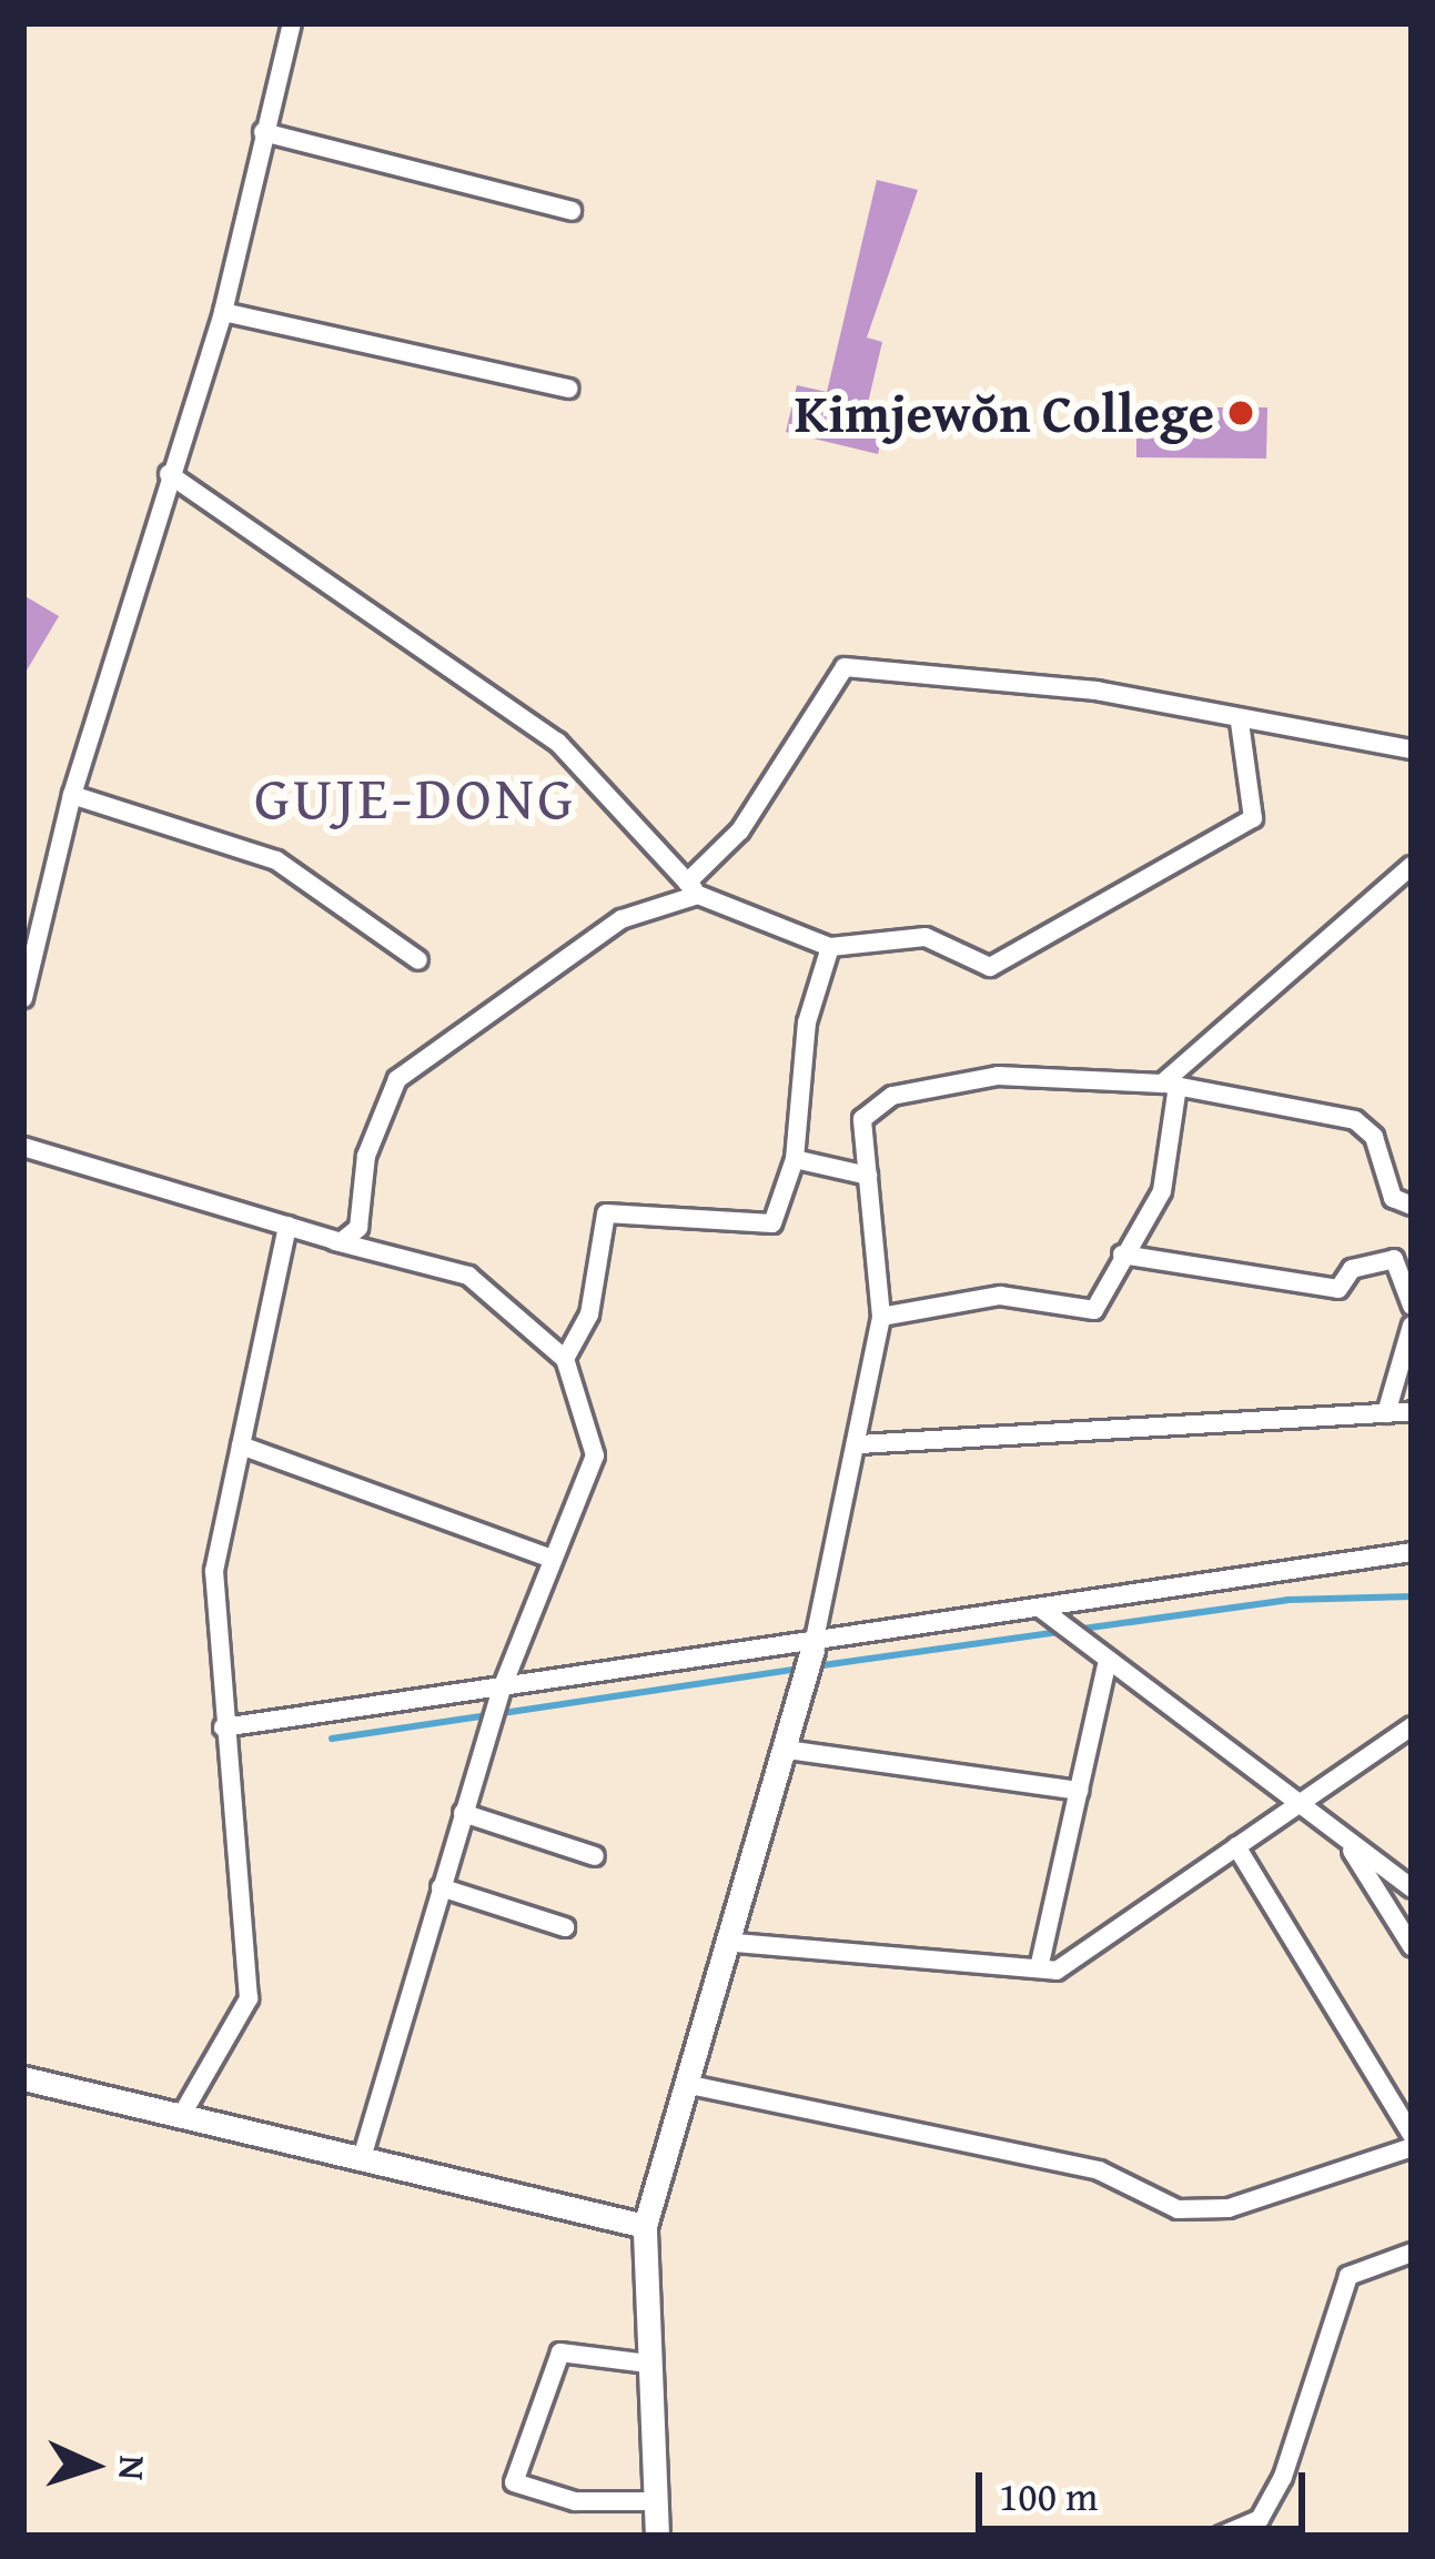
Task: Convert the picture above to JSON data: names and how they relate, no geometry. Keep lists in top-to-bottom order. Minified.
{"districts":["GUJE-DONG"],"places":["Kimjewŏn College"],"scale_bar":"100 m","north":"right"}
